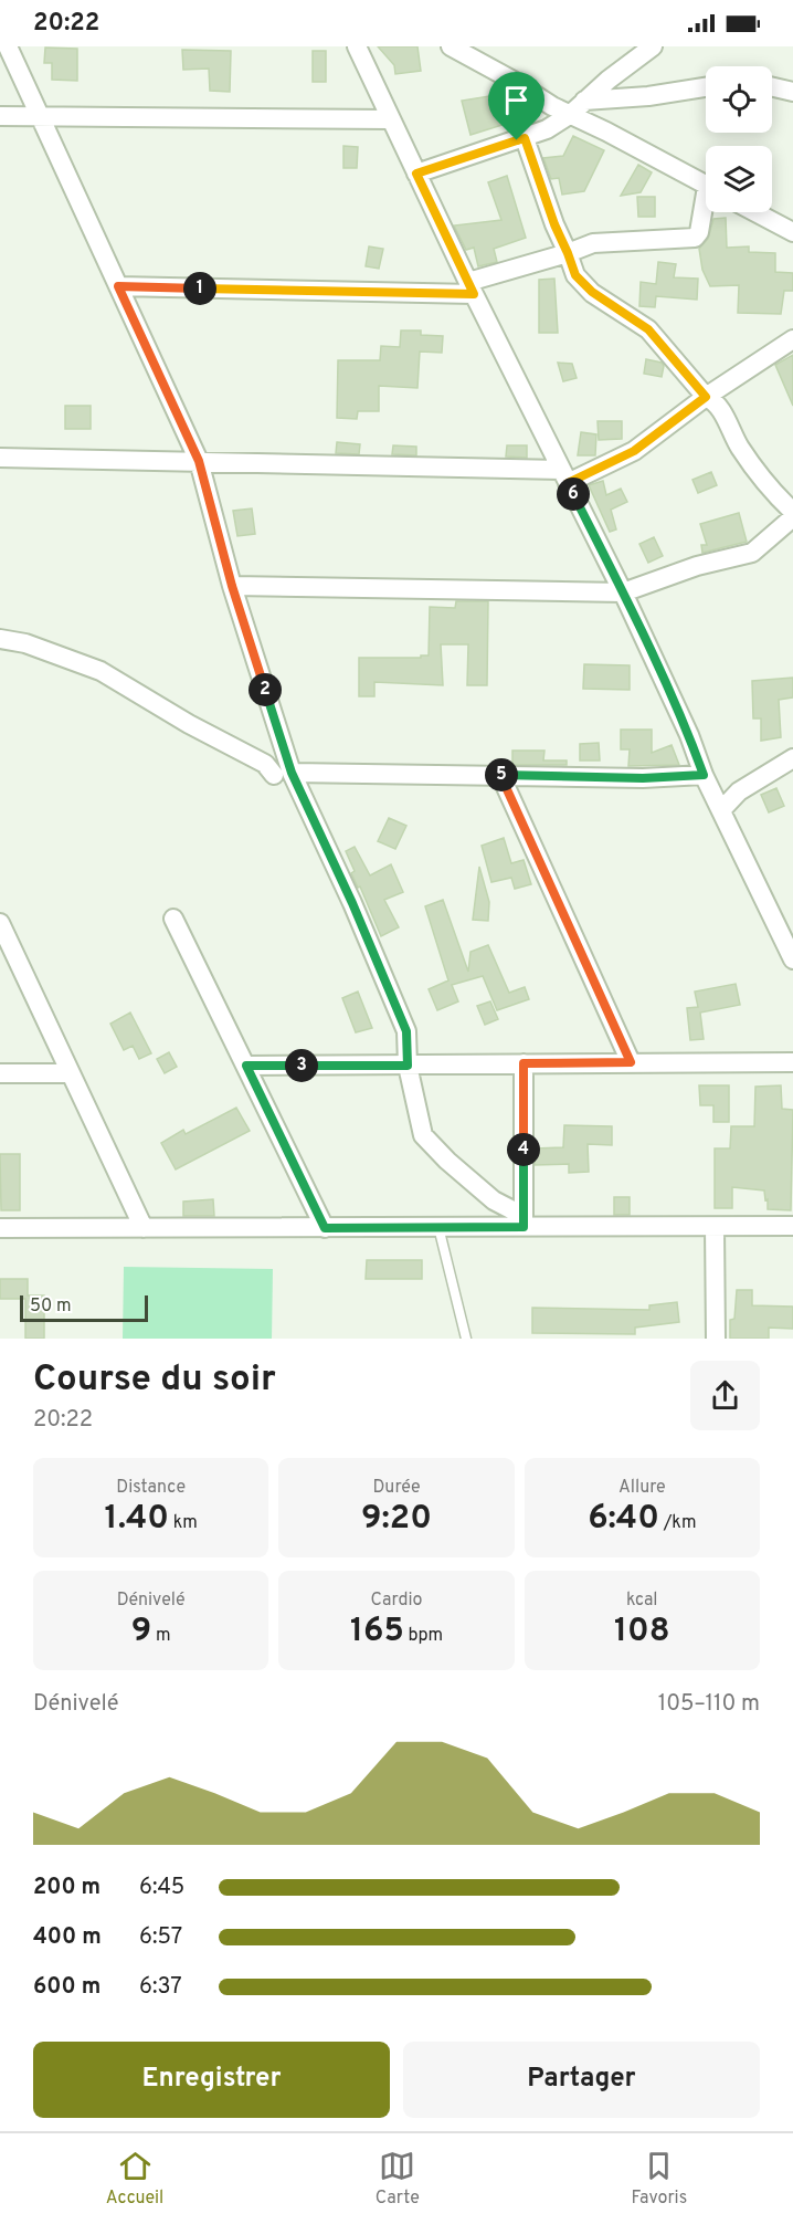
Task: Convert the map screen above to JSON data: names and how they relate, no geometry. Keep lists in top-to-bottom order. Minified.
{"scale_bar":"50 m","page":{"status":"20:22","pins":["1","6","2","5","3","4"],"scale":"50 m","heading":["Course du soir","20:22"],"stats":[["Distance","1.40 km"],["Durée","9:20"],["Allure","6:40 /km"],["Dénivelé","9 m"],["Cardio","165 bpm"],["kcal","108"]],"chart":["Dénivelé","105–110 m"],"list":[{"name":"200 m","note":"6:45"},{"name":"400 m","note":"6:57"},{"name":"600 m","note":"6:37"}],"buttons":["Enregistrer","Partager"],"tabs":["Accueil","Carte","Favoris"]}}
